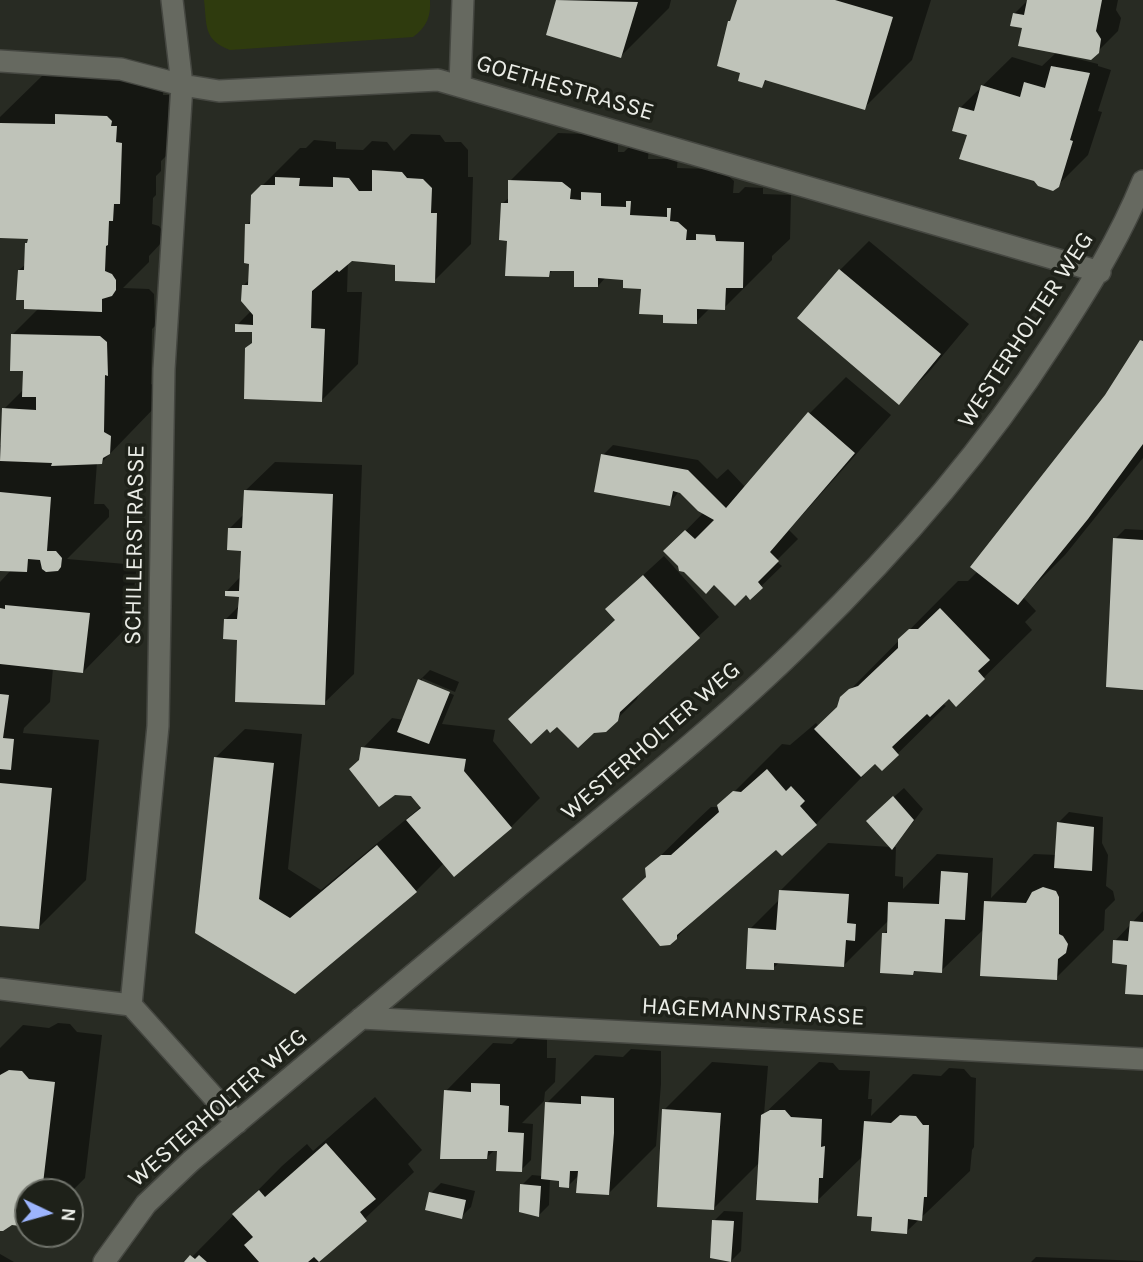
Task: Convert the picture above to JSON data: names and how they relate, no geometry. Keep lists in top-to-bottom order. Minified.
{"streets":{"street":["GOETHESTRASSE","WESTERHOLTER WEG","SCHILLERSTRASSE","HAGEMANNSTRASSE"]},"crossings":[["GOETHESTRASSE","WESTERHOLTER WEG"],["GOETHESTRASSE","SCHILLERSTRASSE"],["WESTERHOLTER WEG","HAGEMANNSTRASSE"]],"north":"right"}
